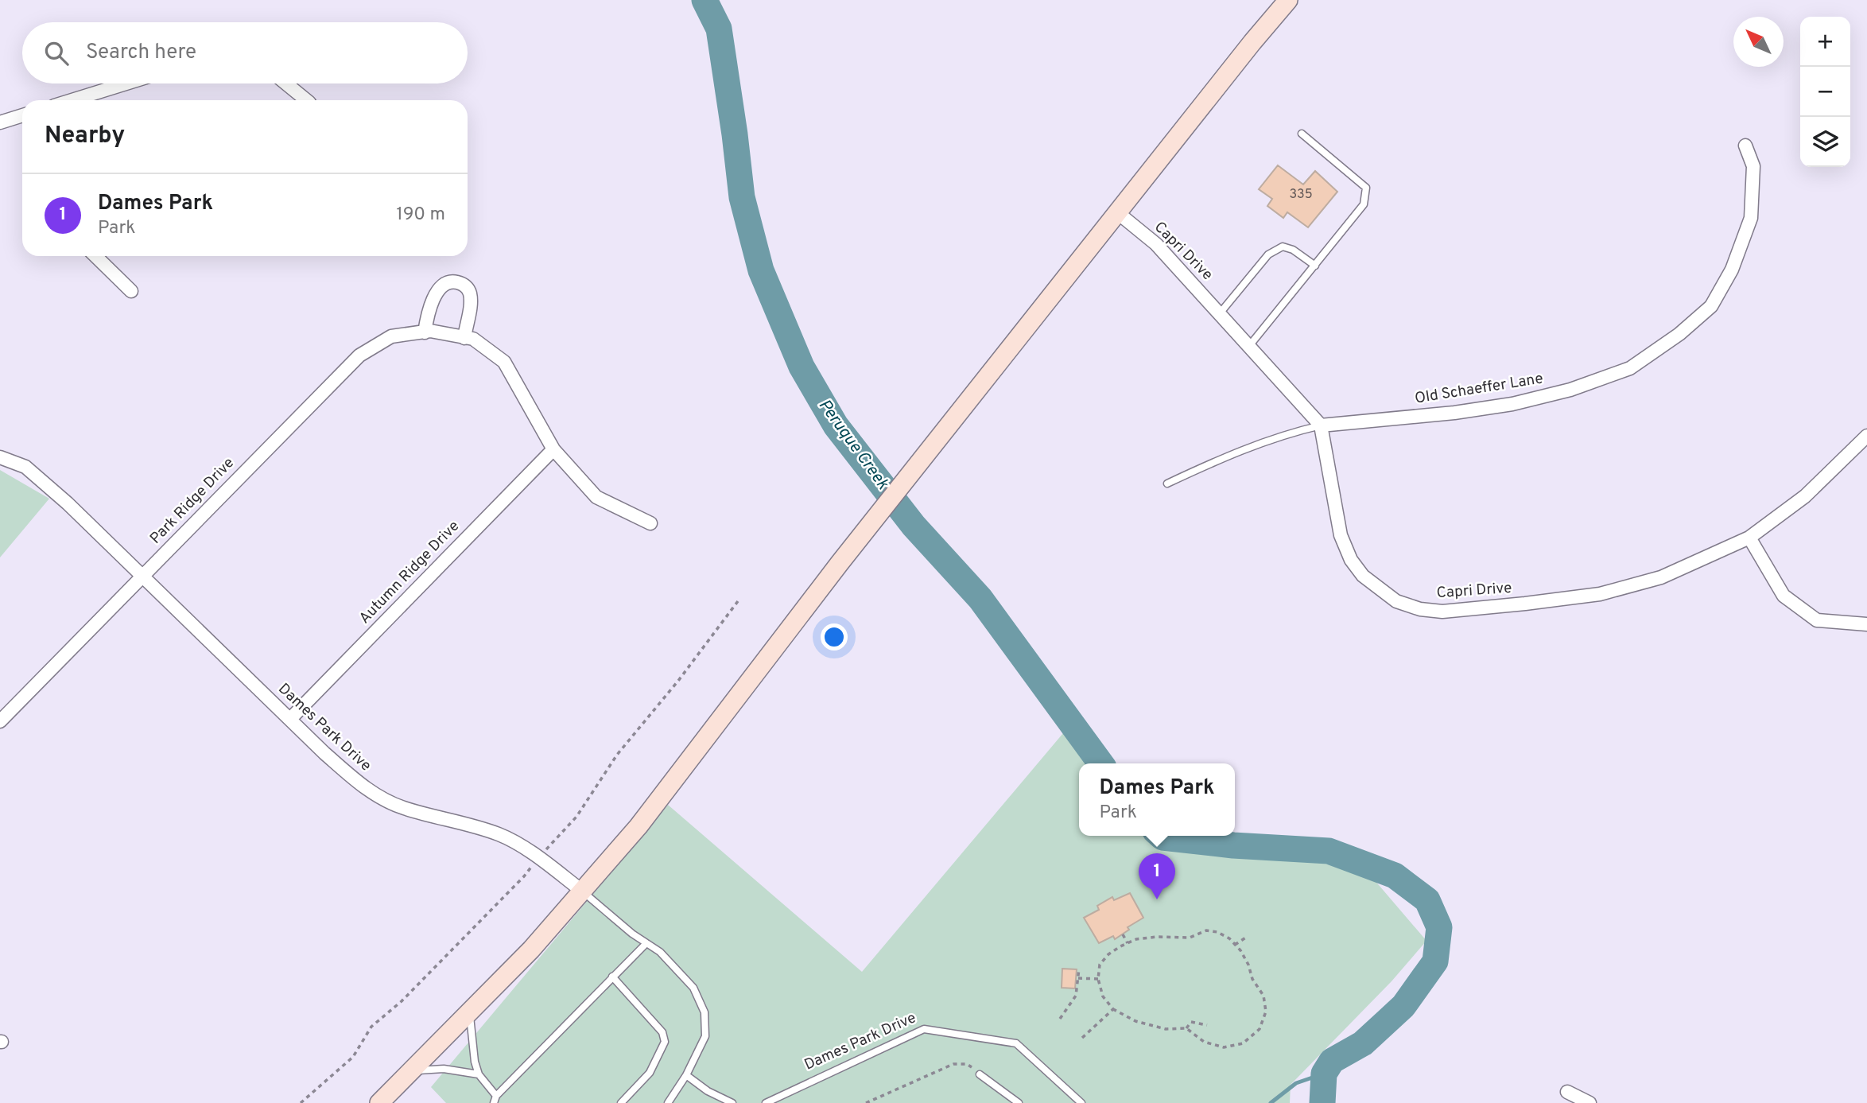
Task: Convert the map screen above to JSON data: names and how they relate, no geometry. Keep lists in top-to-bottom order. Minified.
{"streets":{"street":["Capri Drive","Old Schaeffer Lane","Park Ridge Drive","Autumn Ridge Drive","Dames Park Drive"]},"crossings":[["Capri Drive","Old Schaeffer Lane"],["Park Ridge Drive","Autumn Ridge Drive"],["Park Ridge Drive","Dames Park Drive"],["Autumn Ridge Drive","Dames Park Drive"]],"water":["Peruque Creek"],"house_numbers":["335"],"north":"top left","page":{"map_buttons":["+","−"],"search":"Search here","heading":"Nearby","list":[{"mark":"1","name":"Dames Park","note":"Park","value":"190 m"}],"popup":["Dames Park","Park"],"pins":"1"}}
